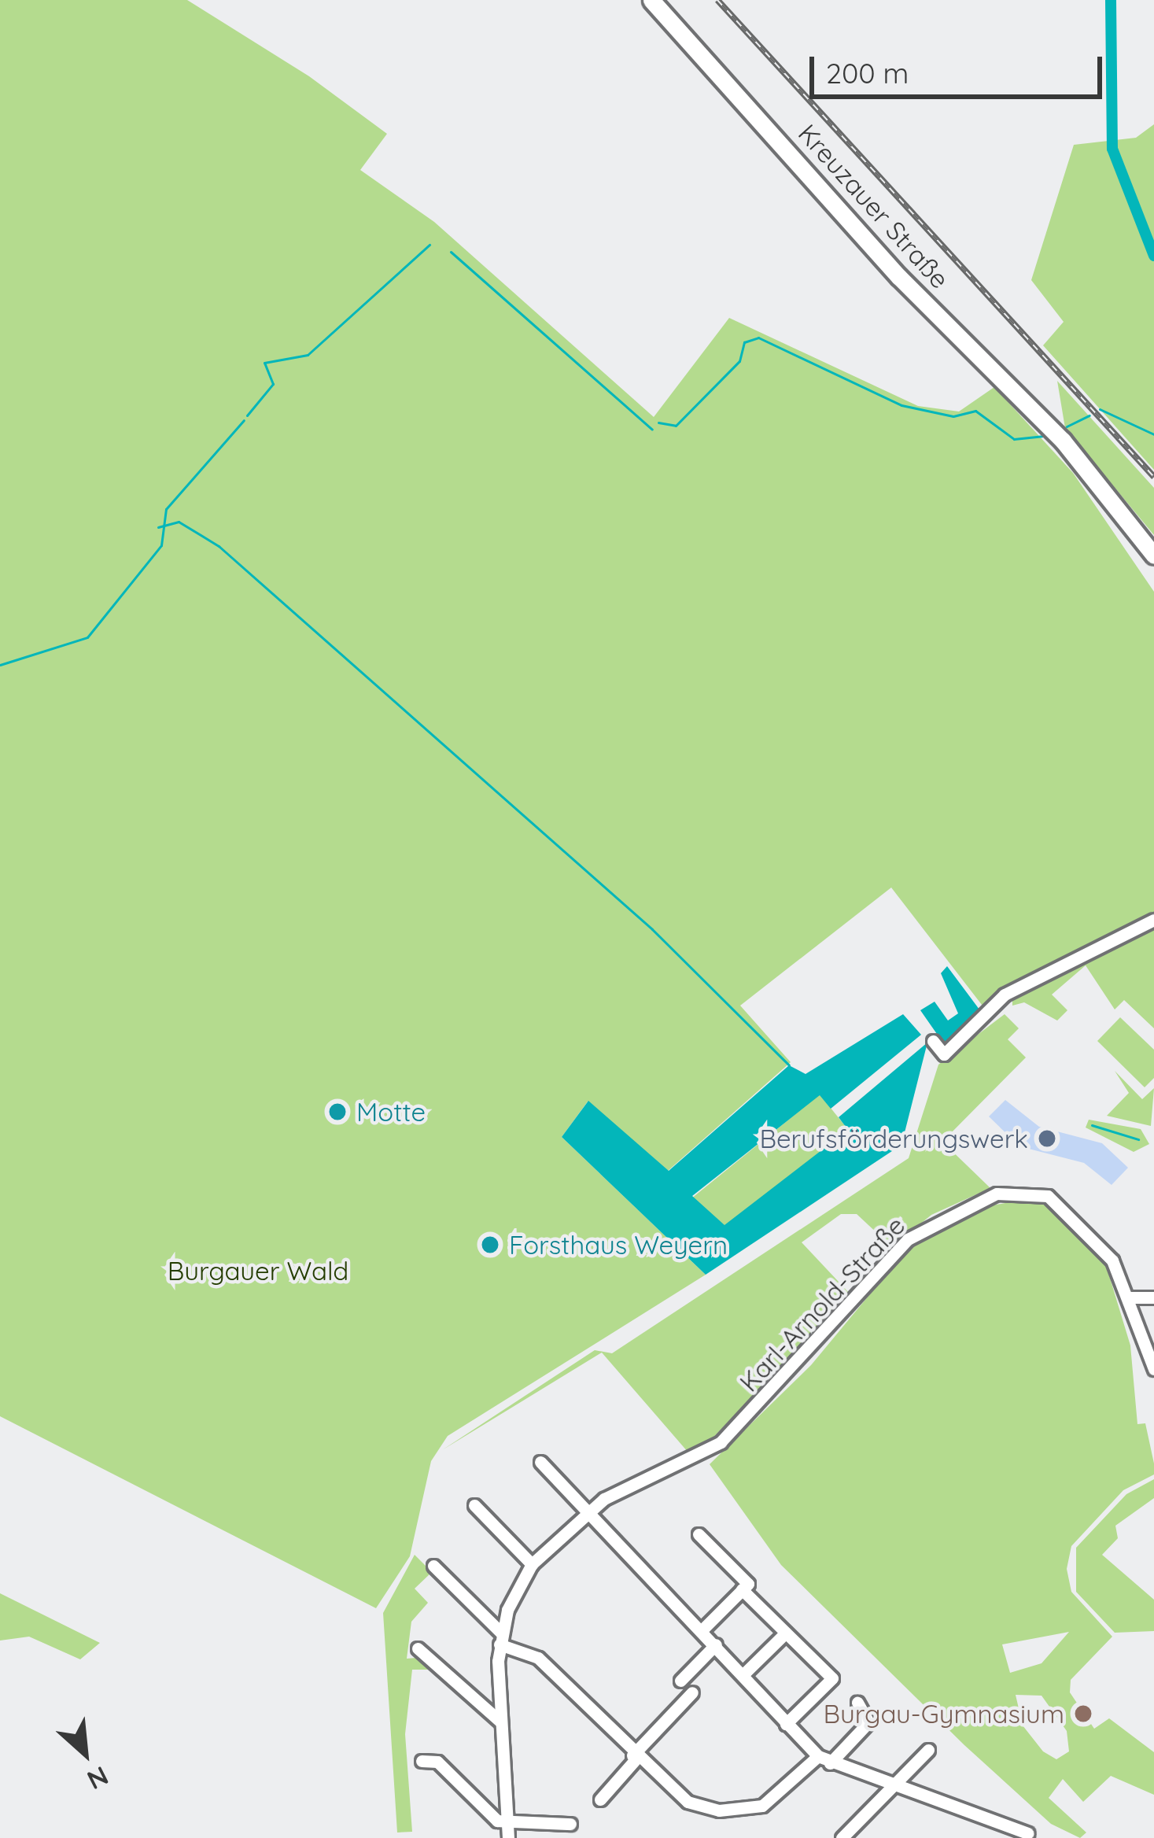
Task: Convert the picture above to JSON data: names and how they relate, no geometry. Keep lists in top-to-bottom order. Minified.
{"streets":{"main road":["Kreuzauer Straße"],"street":["Karl-Arnold-Straße"]},"parks":["Burgauer Wald"],"places":["Motte","Berufsförderungswerk","Forsthaus Weyern","Burgau-Gymnasium"],"scale_bar":"200 m","north":"bottom right"}
